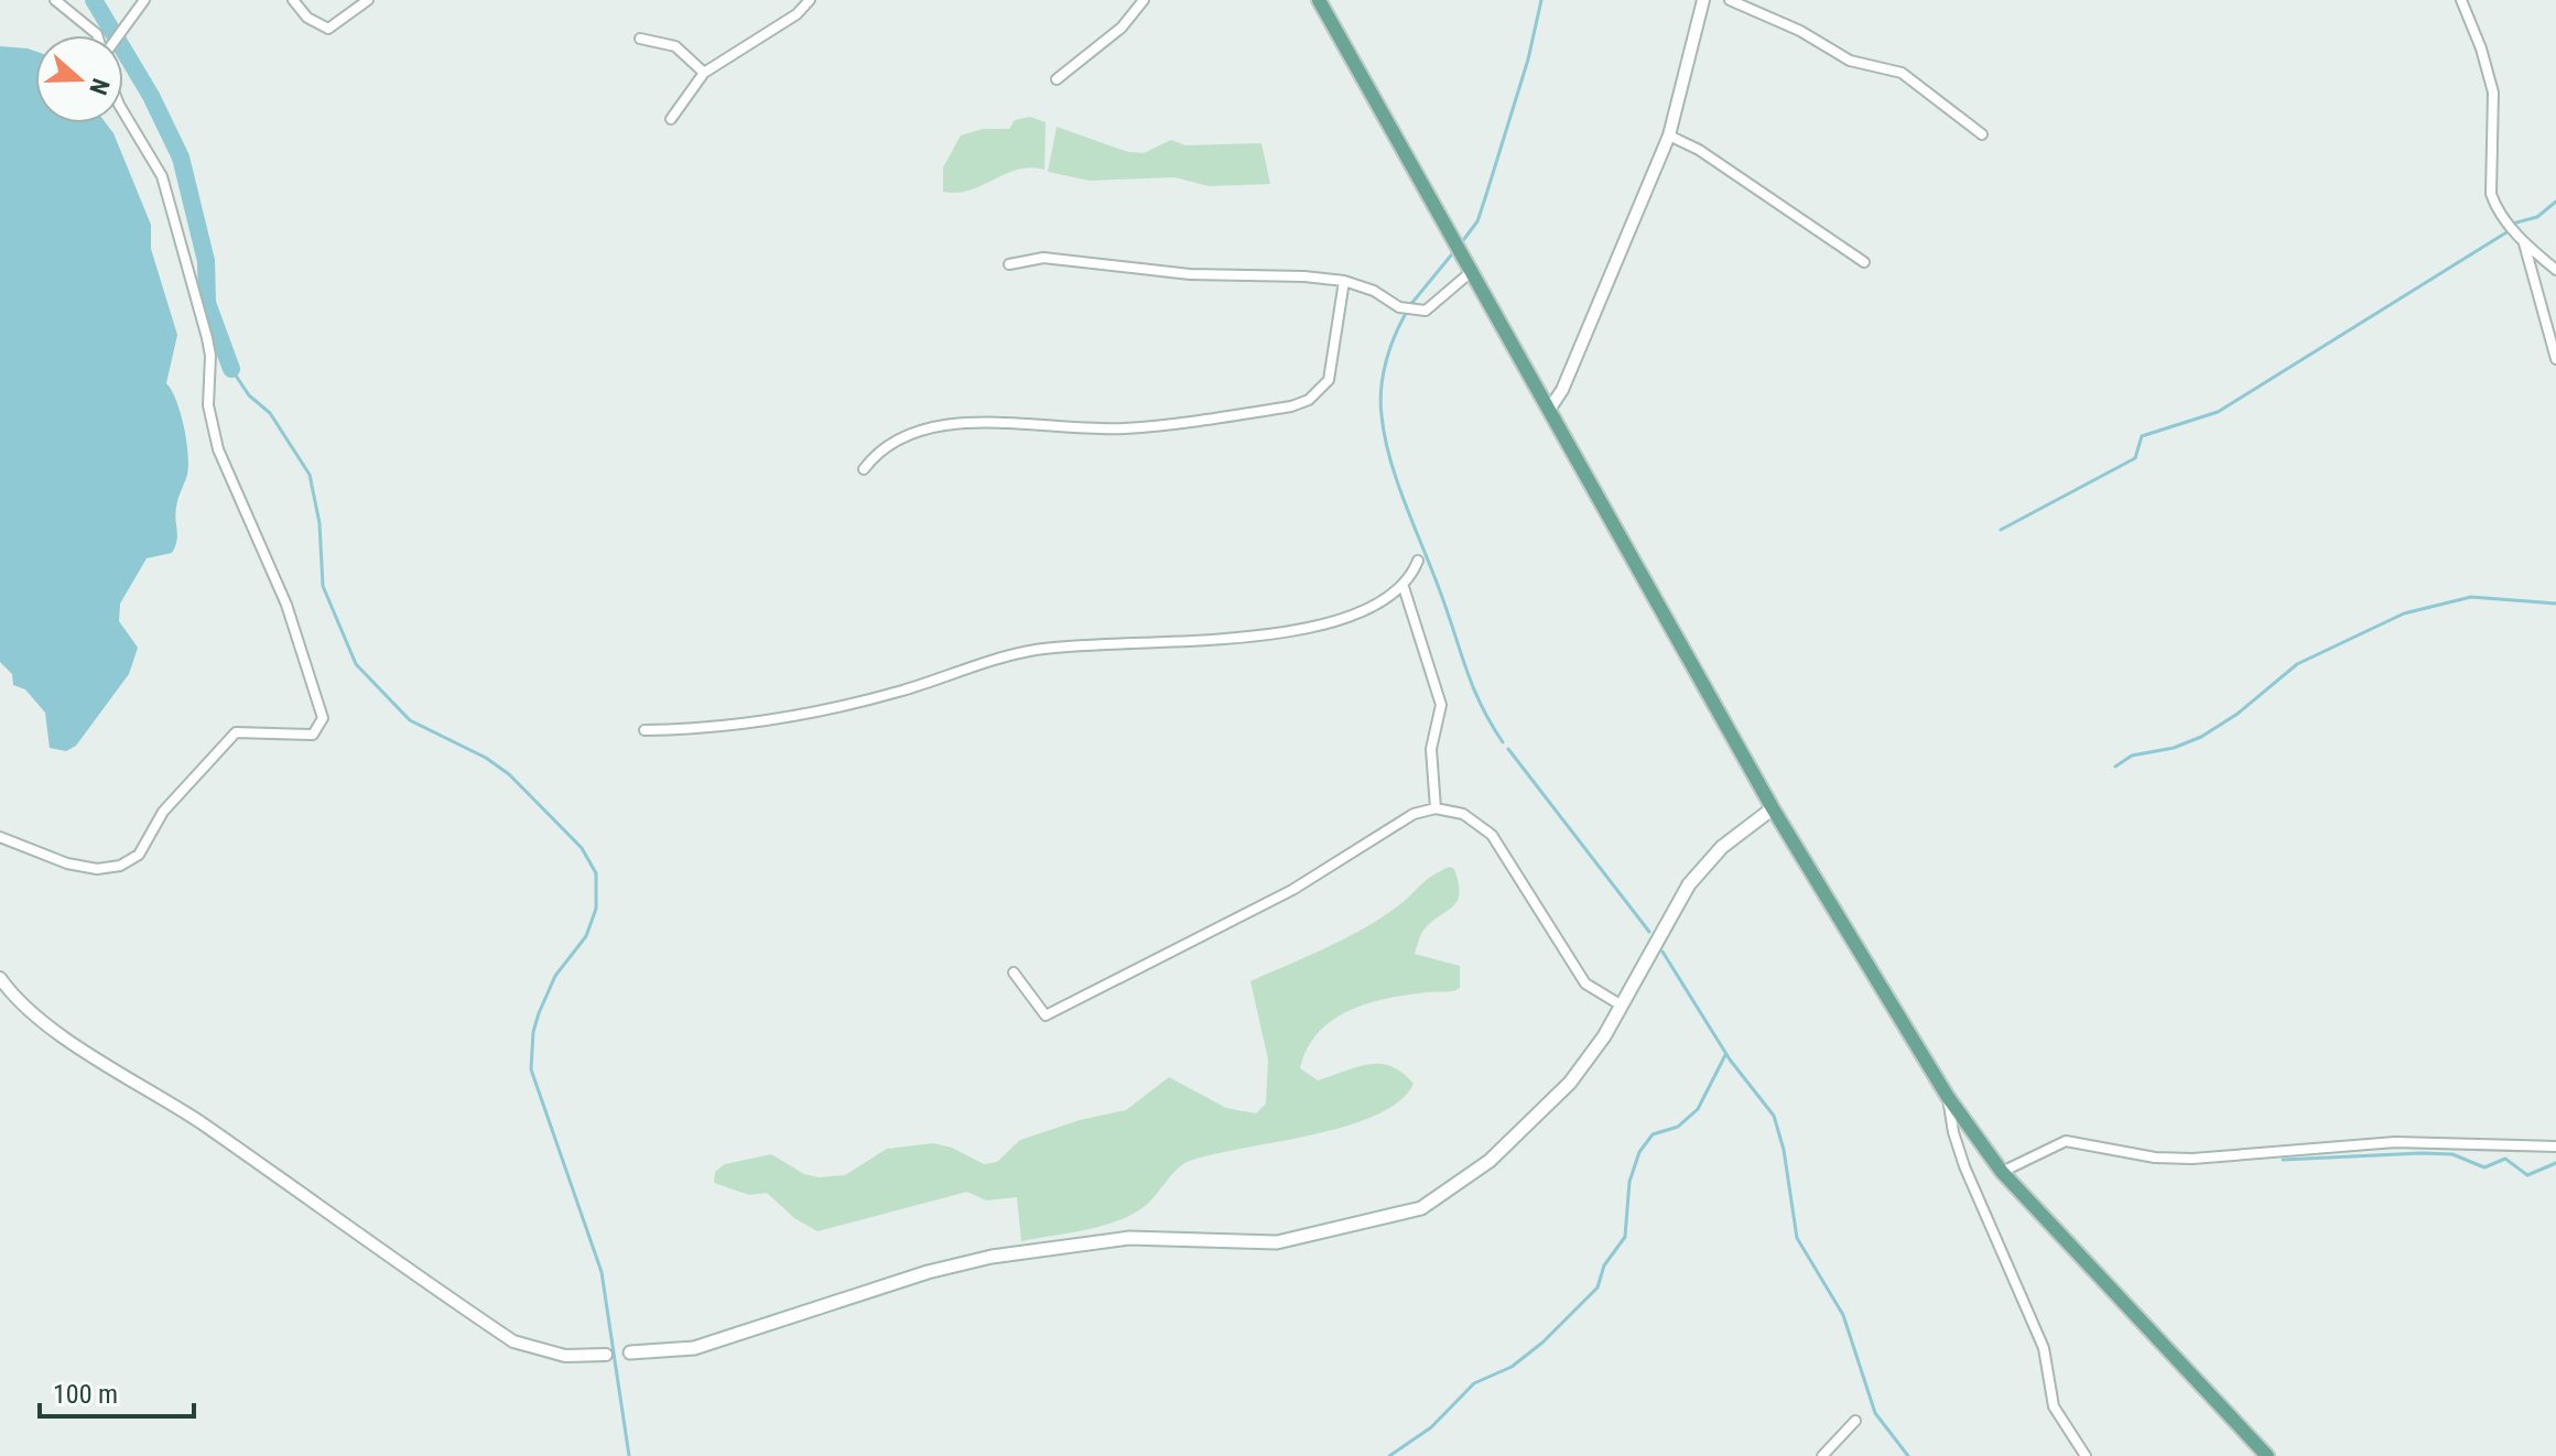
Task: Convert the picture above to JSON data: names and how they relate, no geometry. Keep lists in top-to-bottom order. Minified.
{"scale_bar":"100 m","north":"right"}
